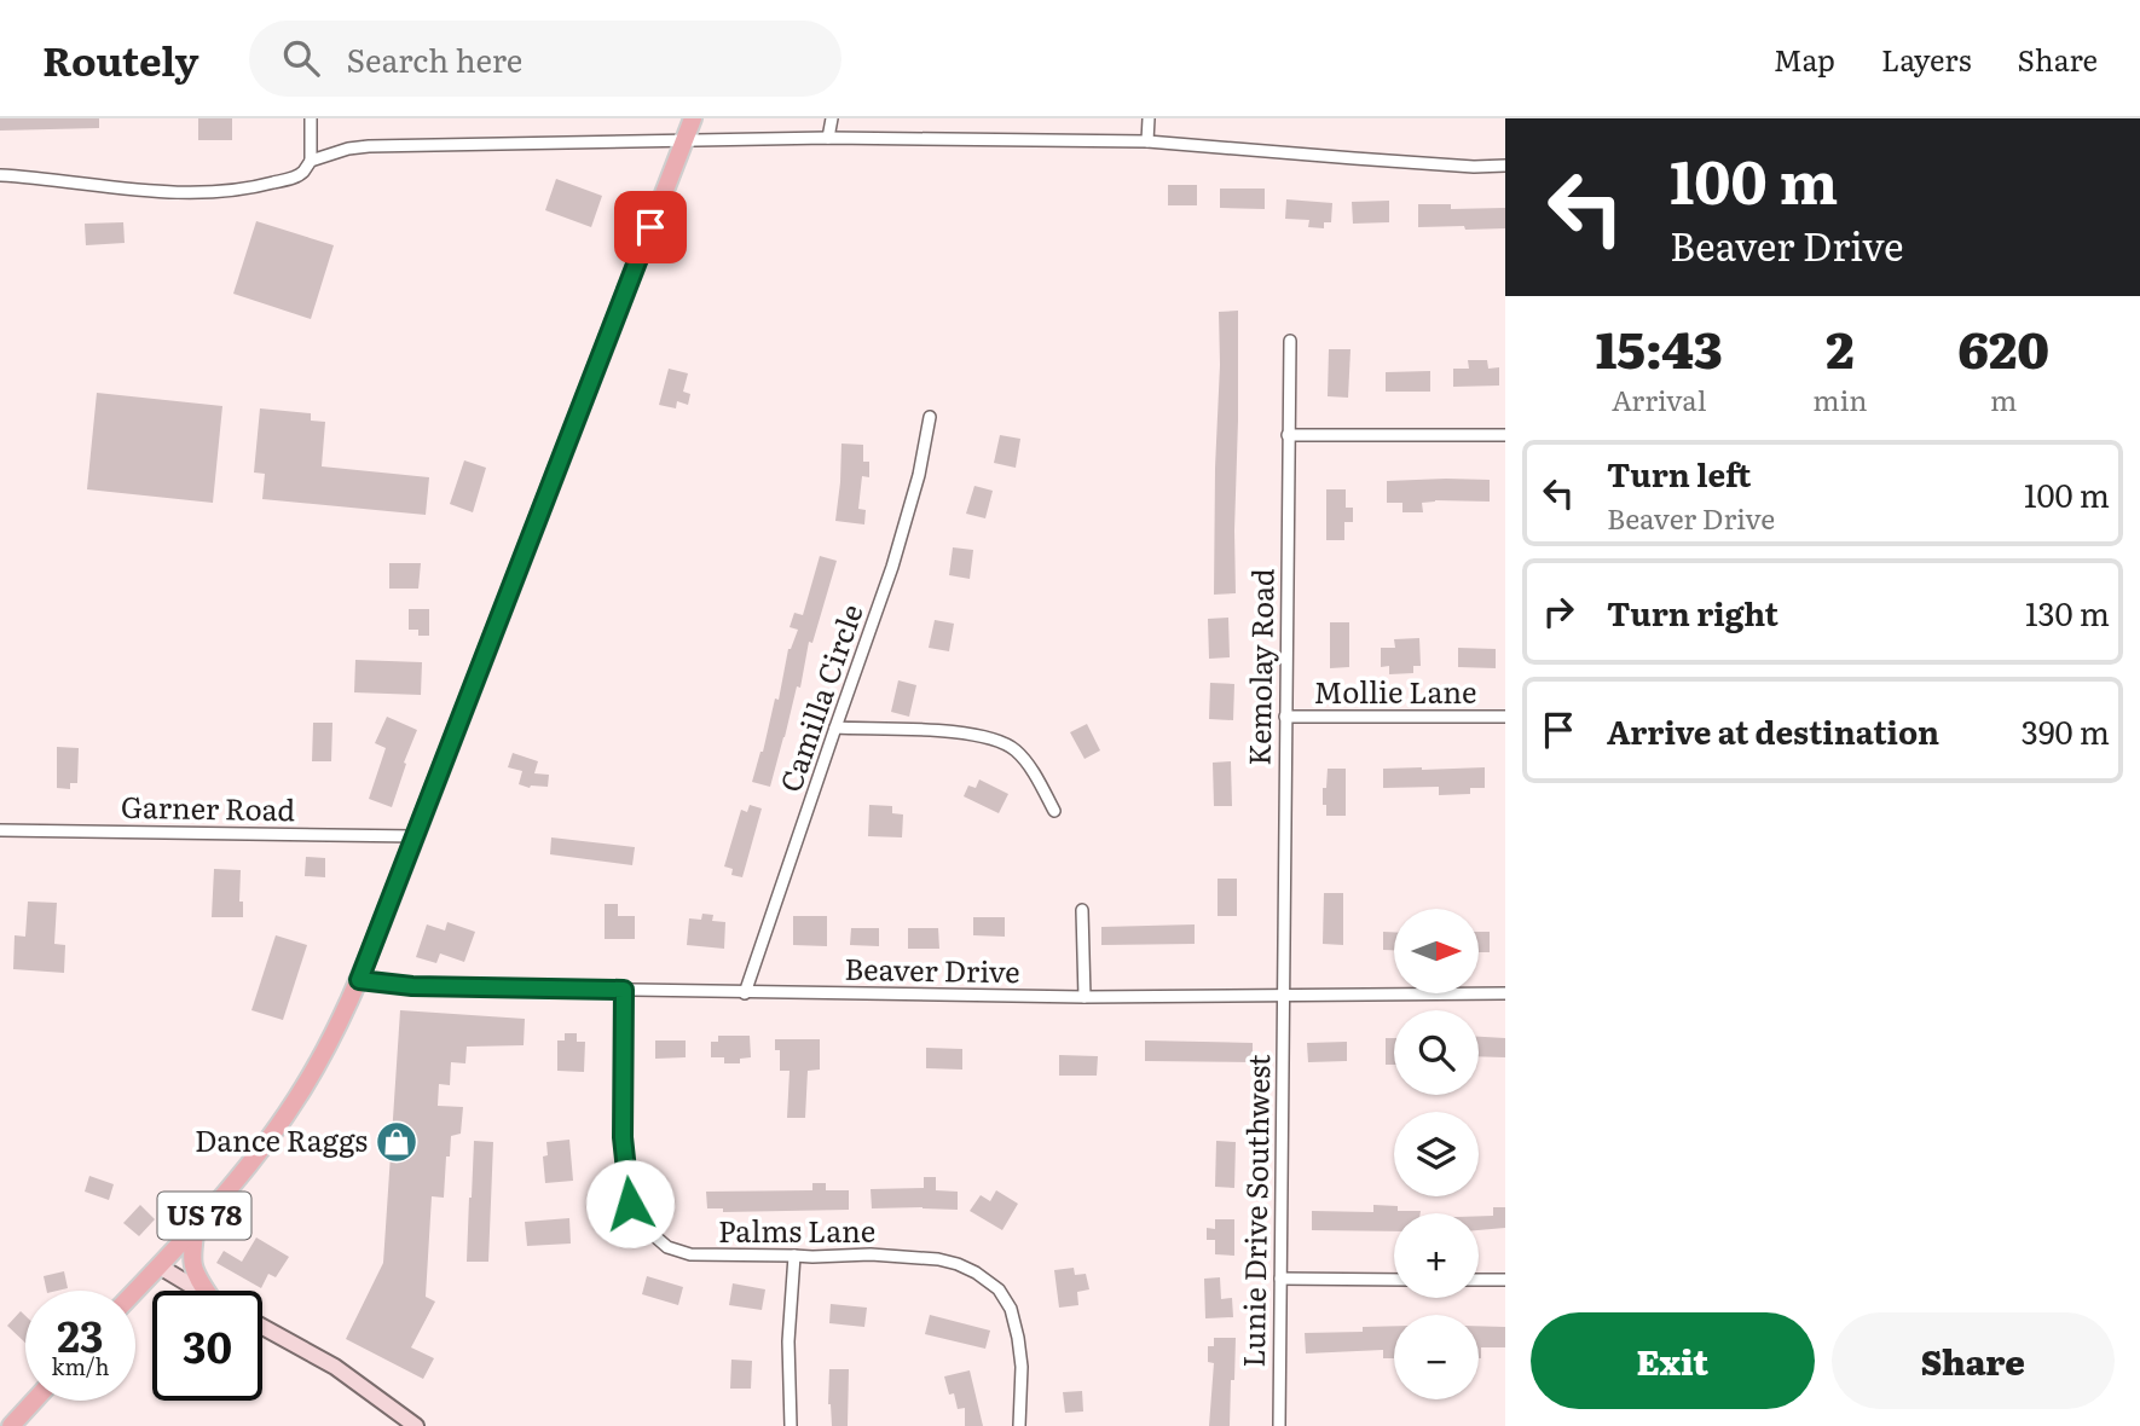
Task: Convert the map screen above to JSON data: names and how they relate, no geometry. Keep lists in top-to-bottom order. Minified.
{"streets":{"main road":["US 78"],"street":["Kemolay Road","Mollie Lane","Camilla Circle","Garner Road","Beaver Drive","Lunie Drive Southwest","Palms Lane"]},"crossings":[["Kemolay Road","Mollie Lane"],["Kemolay Road","Beaver Drive"],["Kemolay Road","Lunie Drive Southwest"],["Camilla Circle","Beaver Drive"],["Garner Road","US 78"],["Beaver Drive","Lunie Drive Southwest"],["Beaver Drive","US 78"],["Beaver Drive","Palms Lane"]],"places":{"shop":["Dance Raggs"]},"north":"right","page":{"header":"Routely","search":"Search here","nav":["Map","Layers","Share"],"turn":["100 m","Beaver Drive"],"eta":["15:43","Arrival","2","min","620","m"],"list":[{"name":"Turn left","note":"Beaver Drive","value":"100 m"},{"name":"Turn right","value":"130 m"},{"name":"Arrive at destination","value":"390 m"}],"map_buttons":["+","−"],"speed":"23 km/h","limit":"30","buttons":["Exit","Share"]}}
